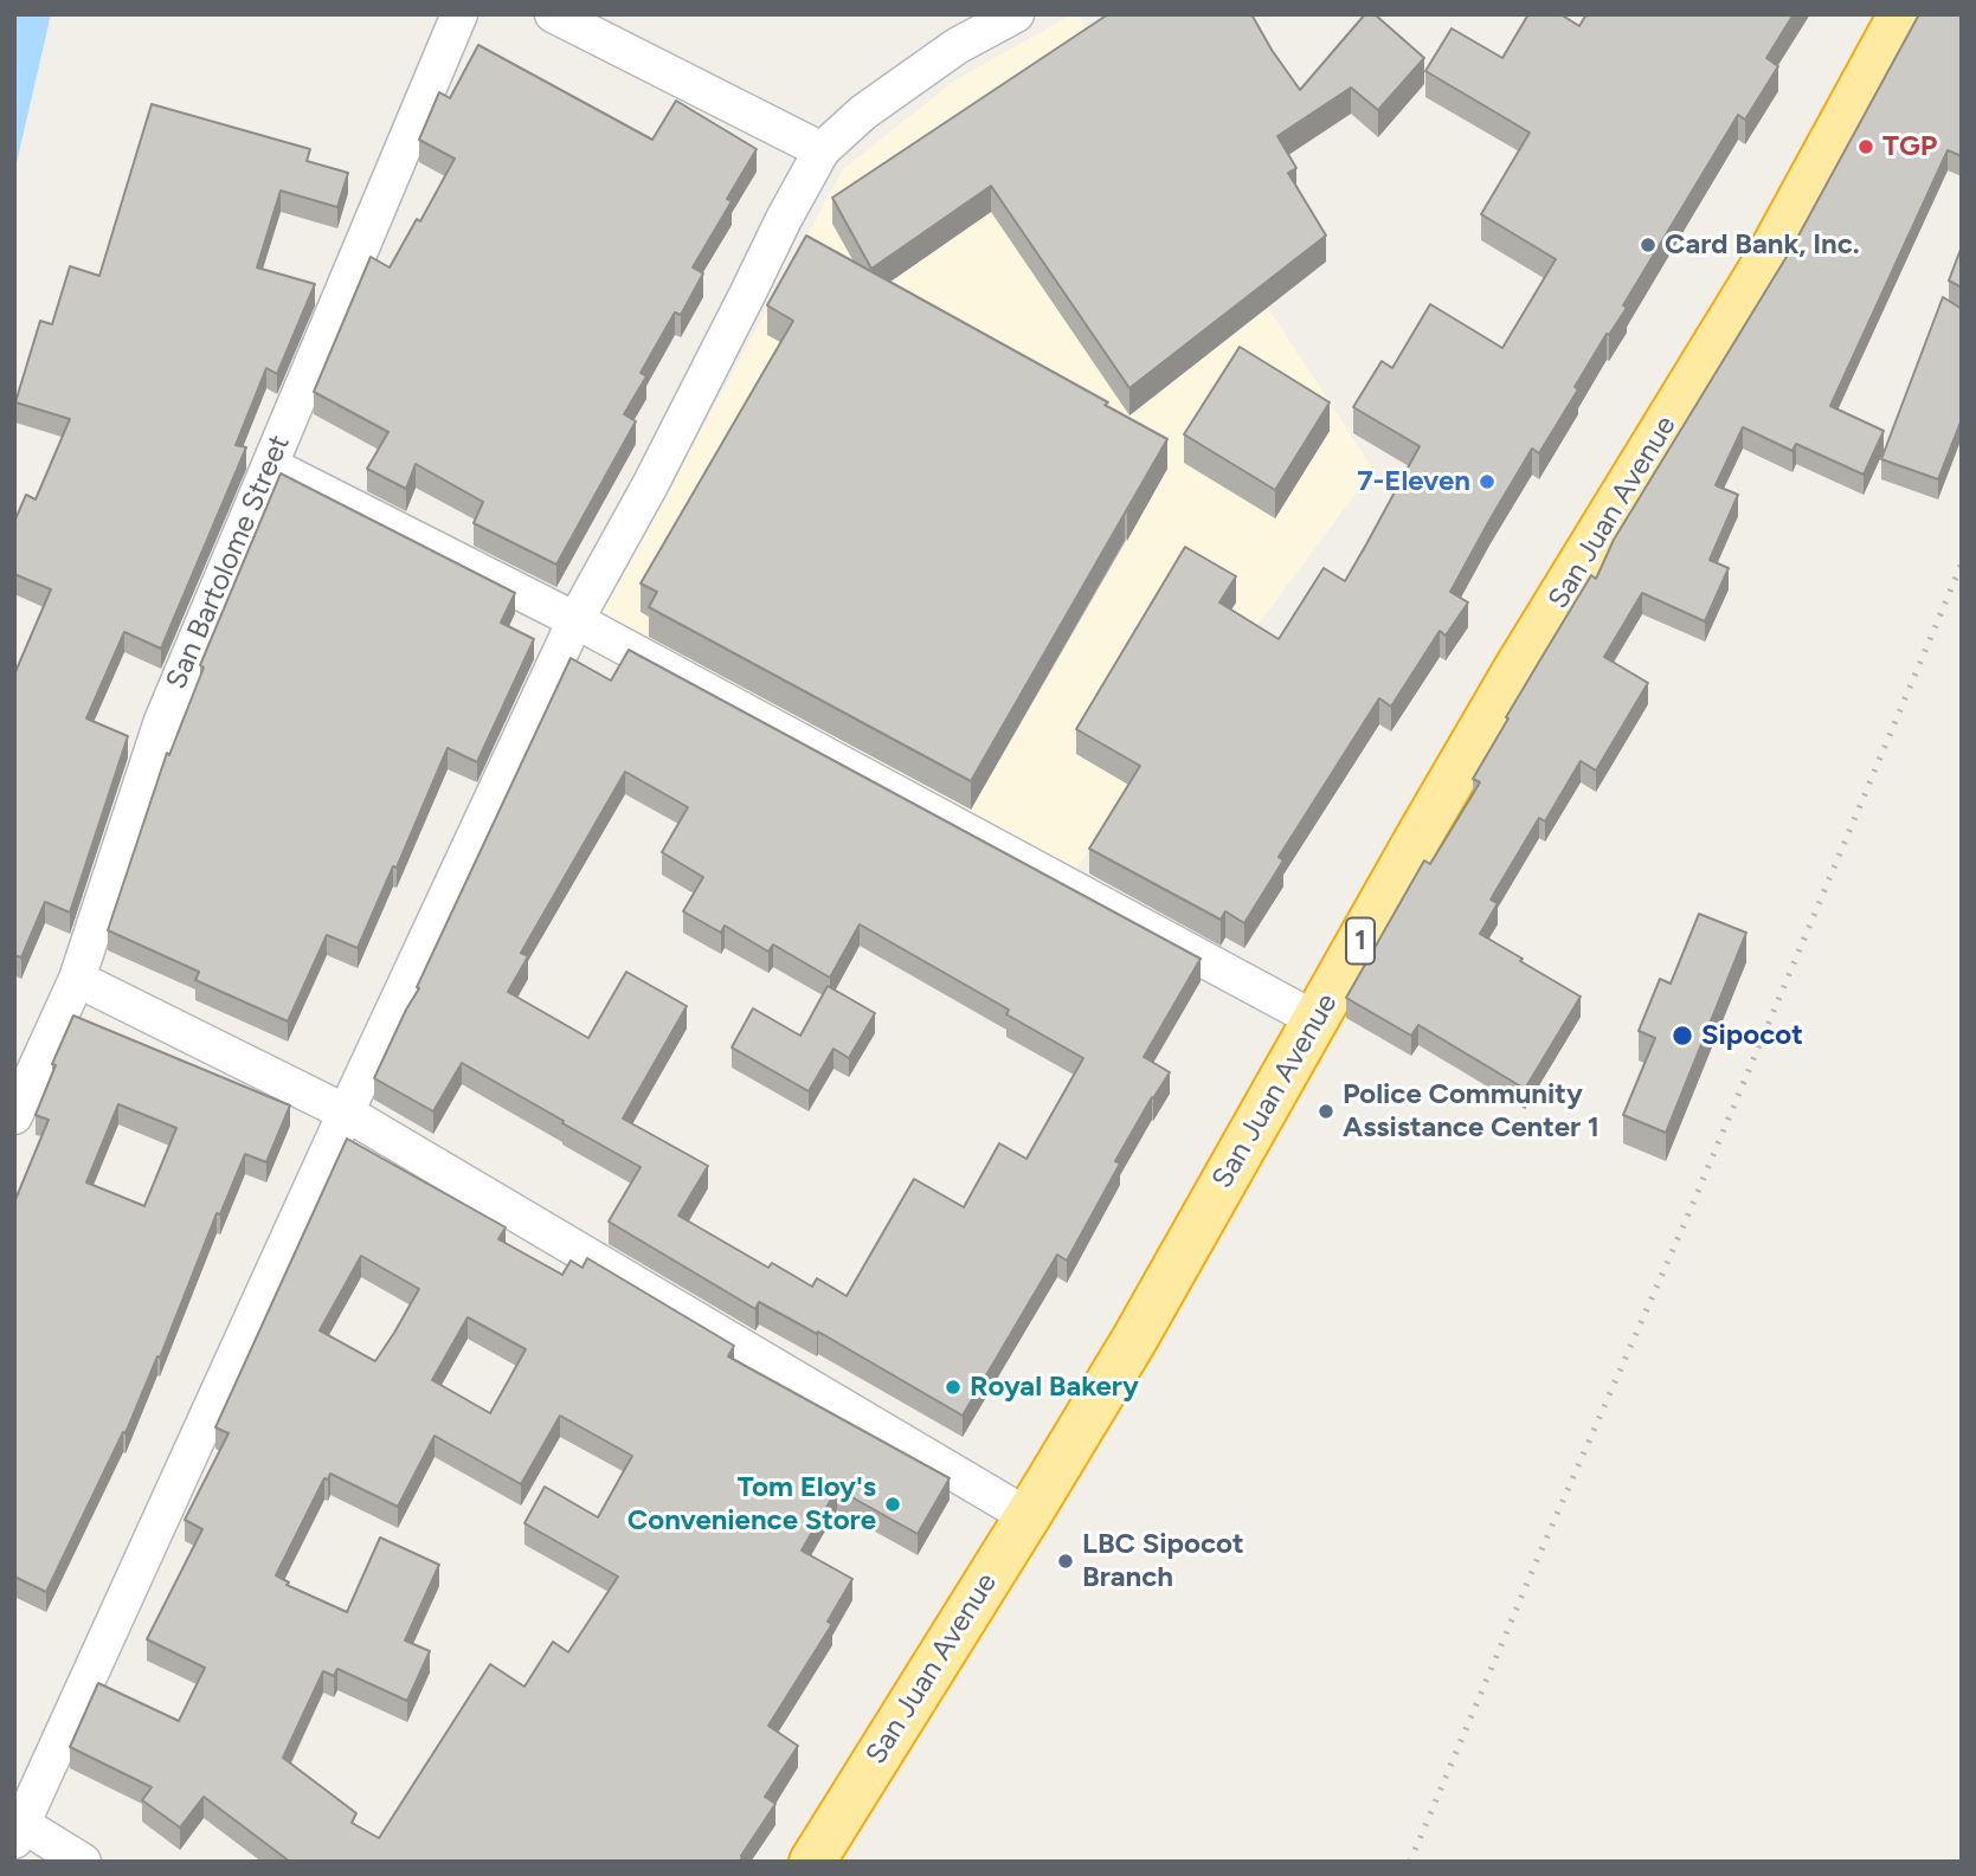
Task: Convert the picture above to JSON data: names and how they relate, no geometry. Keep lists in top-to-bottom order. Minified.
{"streets":{"highway":["San Juan Avenue","1"],"street":["San Bartolome Street"]},"places":["TGP","Card Bank, Inc.","7-Eleven","Sipocot","Police Community Assistance Center 1","Royal Bakery","Tom Eloy's Convenience Store","LBC Sipocot Branch"]}
